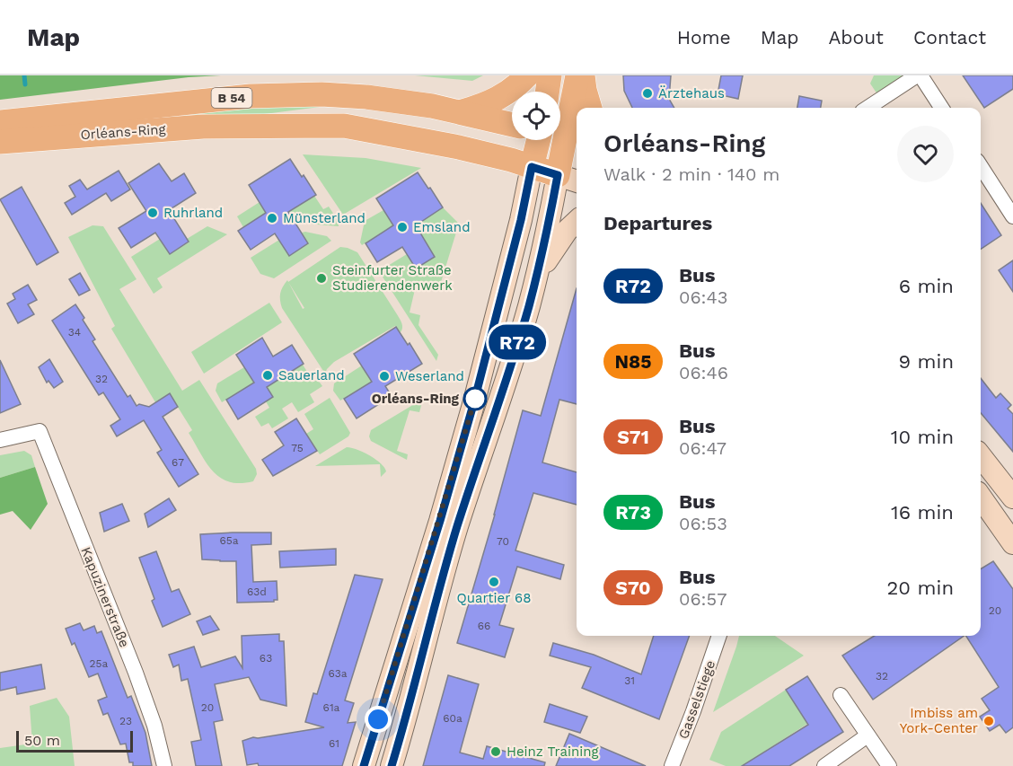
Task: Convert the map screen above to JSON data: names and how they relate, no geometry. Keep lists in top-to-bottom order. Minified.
{"streets":{"main road":["B 54","Orléans-Ring"],"street":["Kapuzinerstraße","Gasselstiege"]},"crossings":[["B 54","Orléans-Ring"]],"places":["Ärztehaus","Ruhrland","Münsterland","Emsland","Steinfurter Straße Studierendenwerk","Sauerland","Weserland","Orléans-Ring","Quartier 68","Imbiss am York-Center","Heinz Training"],"lines":["bus line R72"],"house_numbers":["34","32","75","67","65a","70","63d","20","66","63","25a","63a","32","31","20","61a","60a","23","61"],"scale_bar":"50 m","page":{"header":"Map","nav":["Home","Map","About","Contact"],"on_map":"R72","heading":[["Orléans-Ring","Walk · 2 min · 140 m"],"Departures"],"list":[{"mark":"R72","name":"Bus","note":"06:43","value":"6 min"},{"mark":"N85","name":"Bus","note":"06:46","value":"9 min"},{"mark":"S71","name":"Bus","note":"06:47","value":"10 min"},{"mark":"R73","name":"Bus","note":"06:53","value":"16 min"},{"mark":"S70","name":"Bus","note":"06:57","value":"20 min"}],"scale":"50 m"}}
